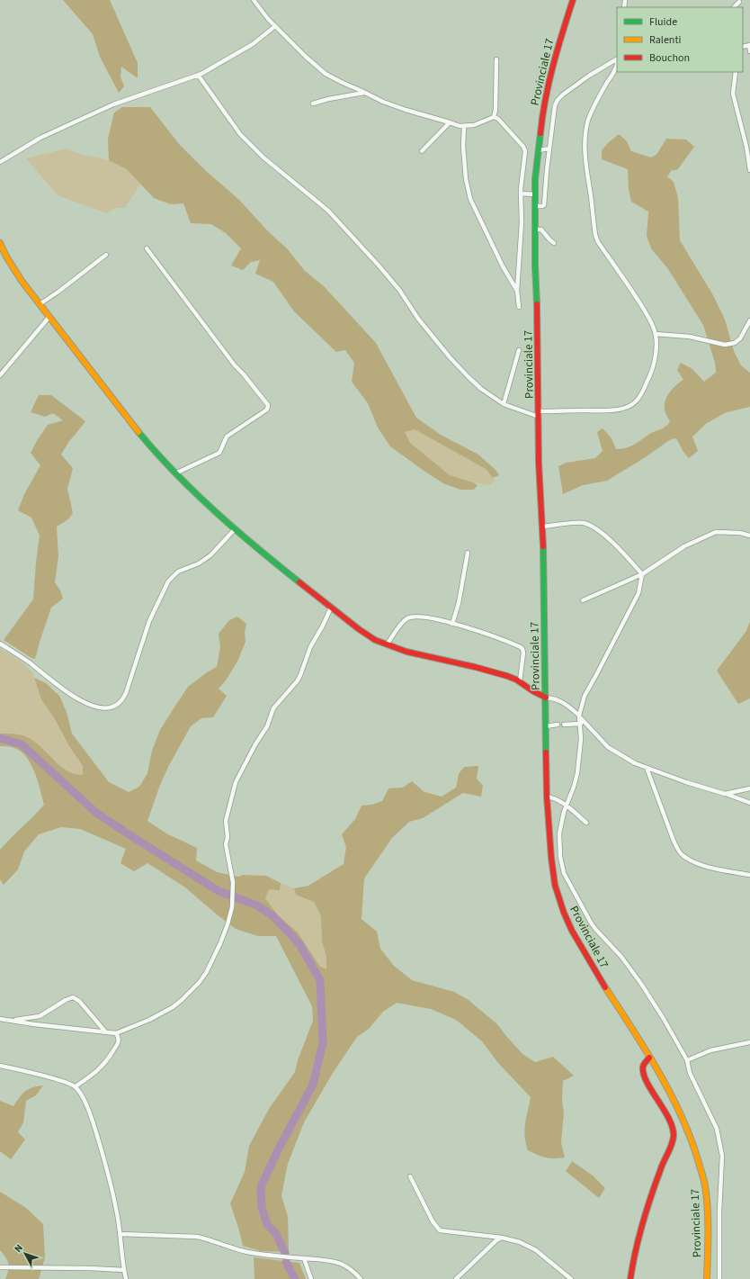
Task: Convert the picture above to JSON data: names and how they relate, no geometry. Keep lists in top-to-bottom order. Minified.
{"streets":{"main road":["Provinciale 17"]},"legend":["Fluide","Ralenti","Bouchon"],"north":"top left"}
